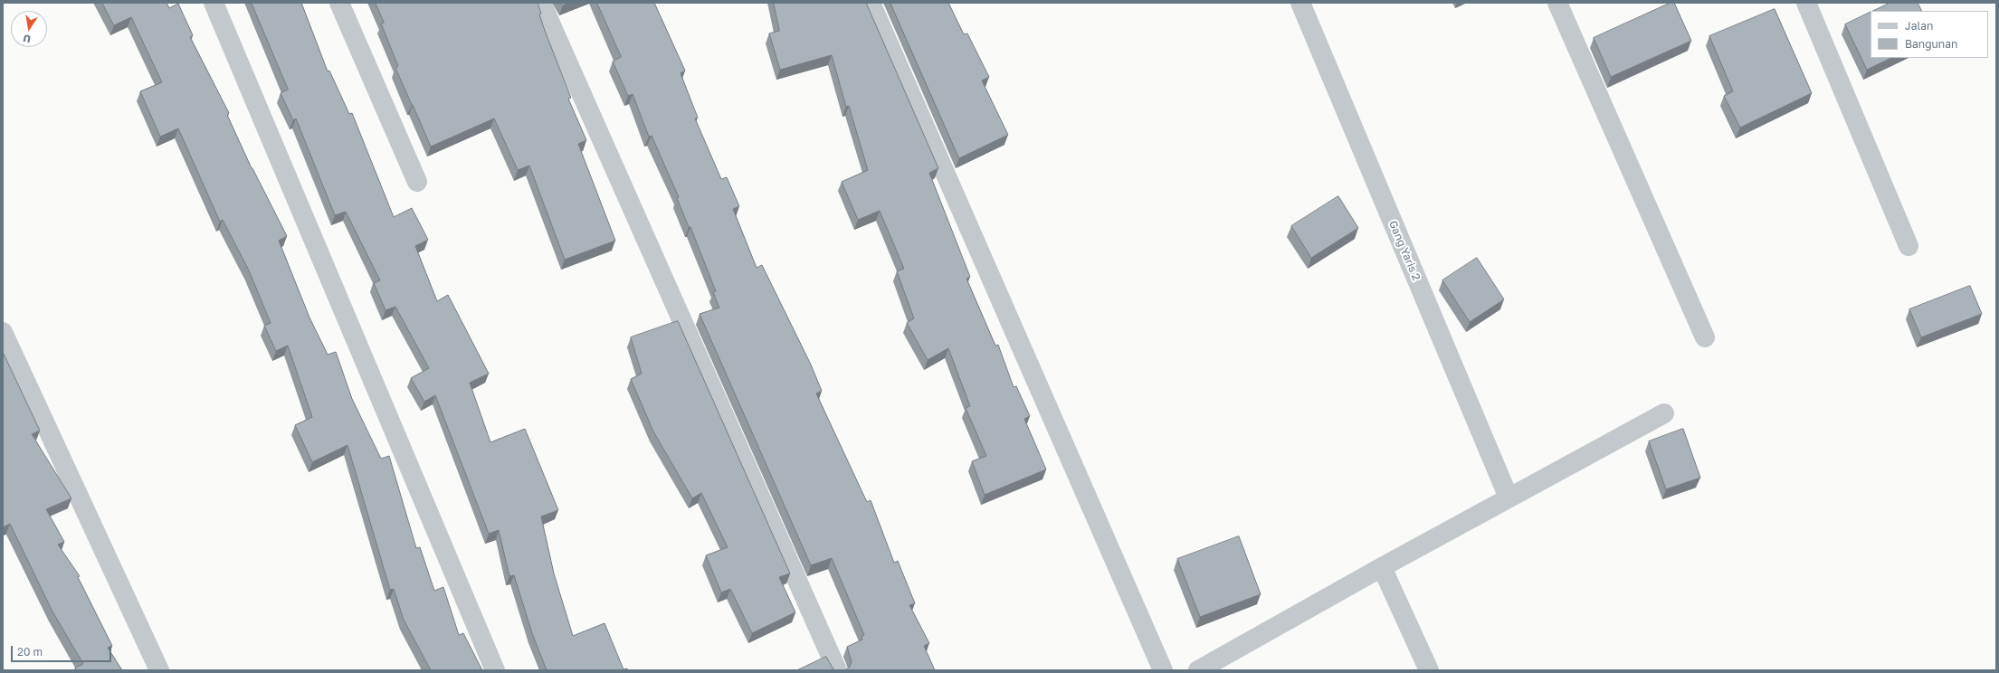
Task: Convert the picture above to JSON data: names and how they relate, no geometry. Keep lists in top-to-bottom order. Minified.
{"streets":{"street":["Gang Yaris 2"]},"legend":["Jalan","Bangunan"],"scale_bar":"20 m","north":"bottom"}
